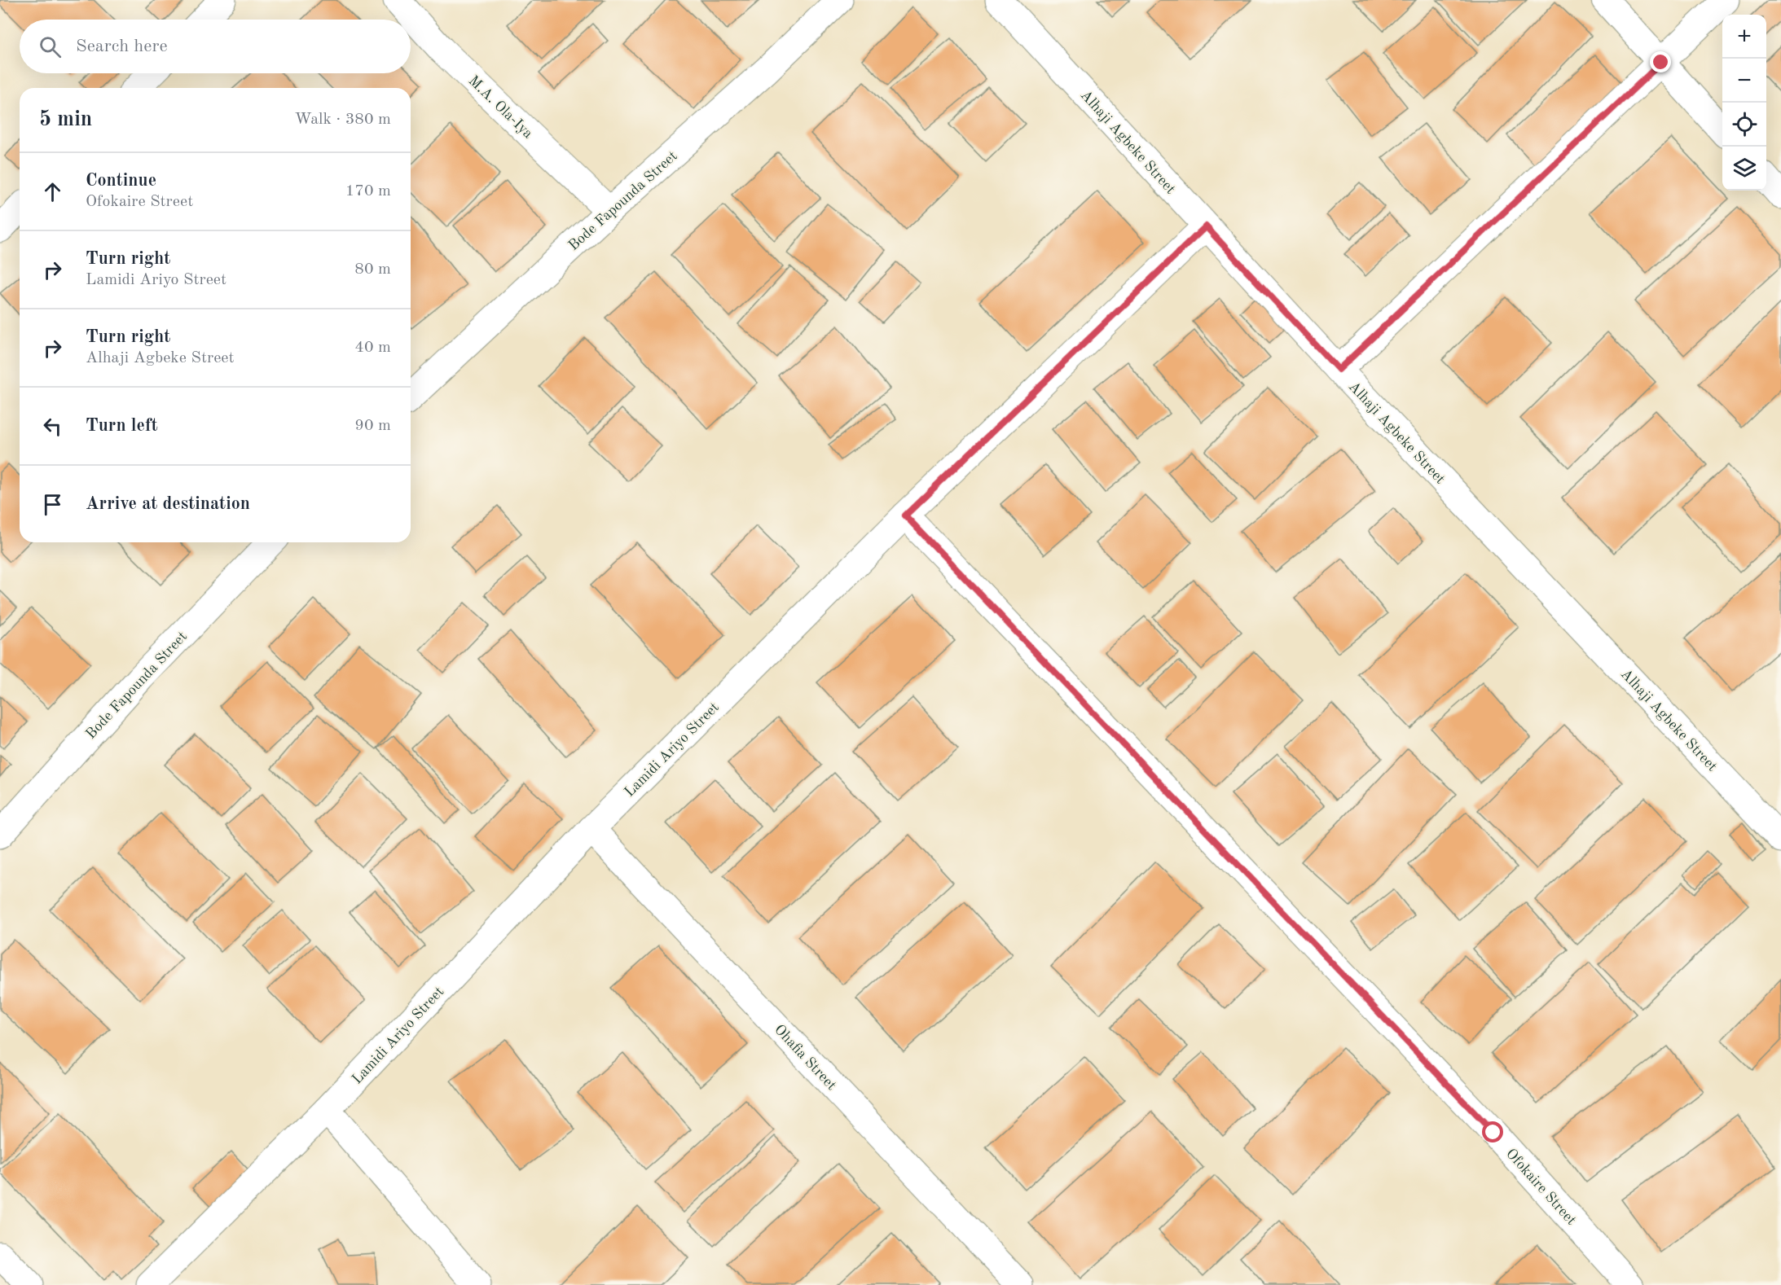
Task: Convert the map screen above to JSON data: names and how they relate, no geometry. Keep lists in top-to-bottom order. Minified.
{"streets":{"street":["M.A. Ola-Iya","Alhaji Agbeke Street","Bode Fapounda Street","Lamidi Ariyo Street","Ohafia Street","Ofokaire Street"]},"crossings":[["M.A. Ola-Iya","Bode Fapounda Street"],["Alhaji Agbeke Street","Lamidi Ariyo Street"],["Lamidi Ariyo Street","Ohafia Street"],["Lamidi Ariyo Street","Ofokaire Street"]],"page":{"map_buttons":["+","−"],"search":"Search here","heading":["5 min","Walk · 380 m"],"list":[["Continue","Ofokaire Street","170 m"],["Turn right","Lamidi Ariyo Street","80 m"],["Turn right","Alhaji Agbeke Street","40 m"],["Turn left","90 m"],"Arrive at destination"]}}
